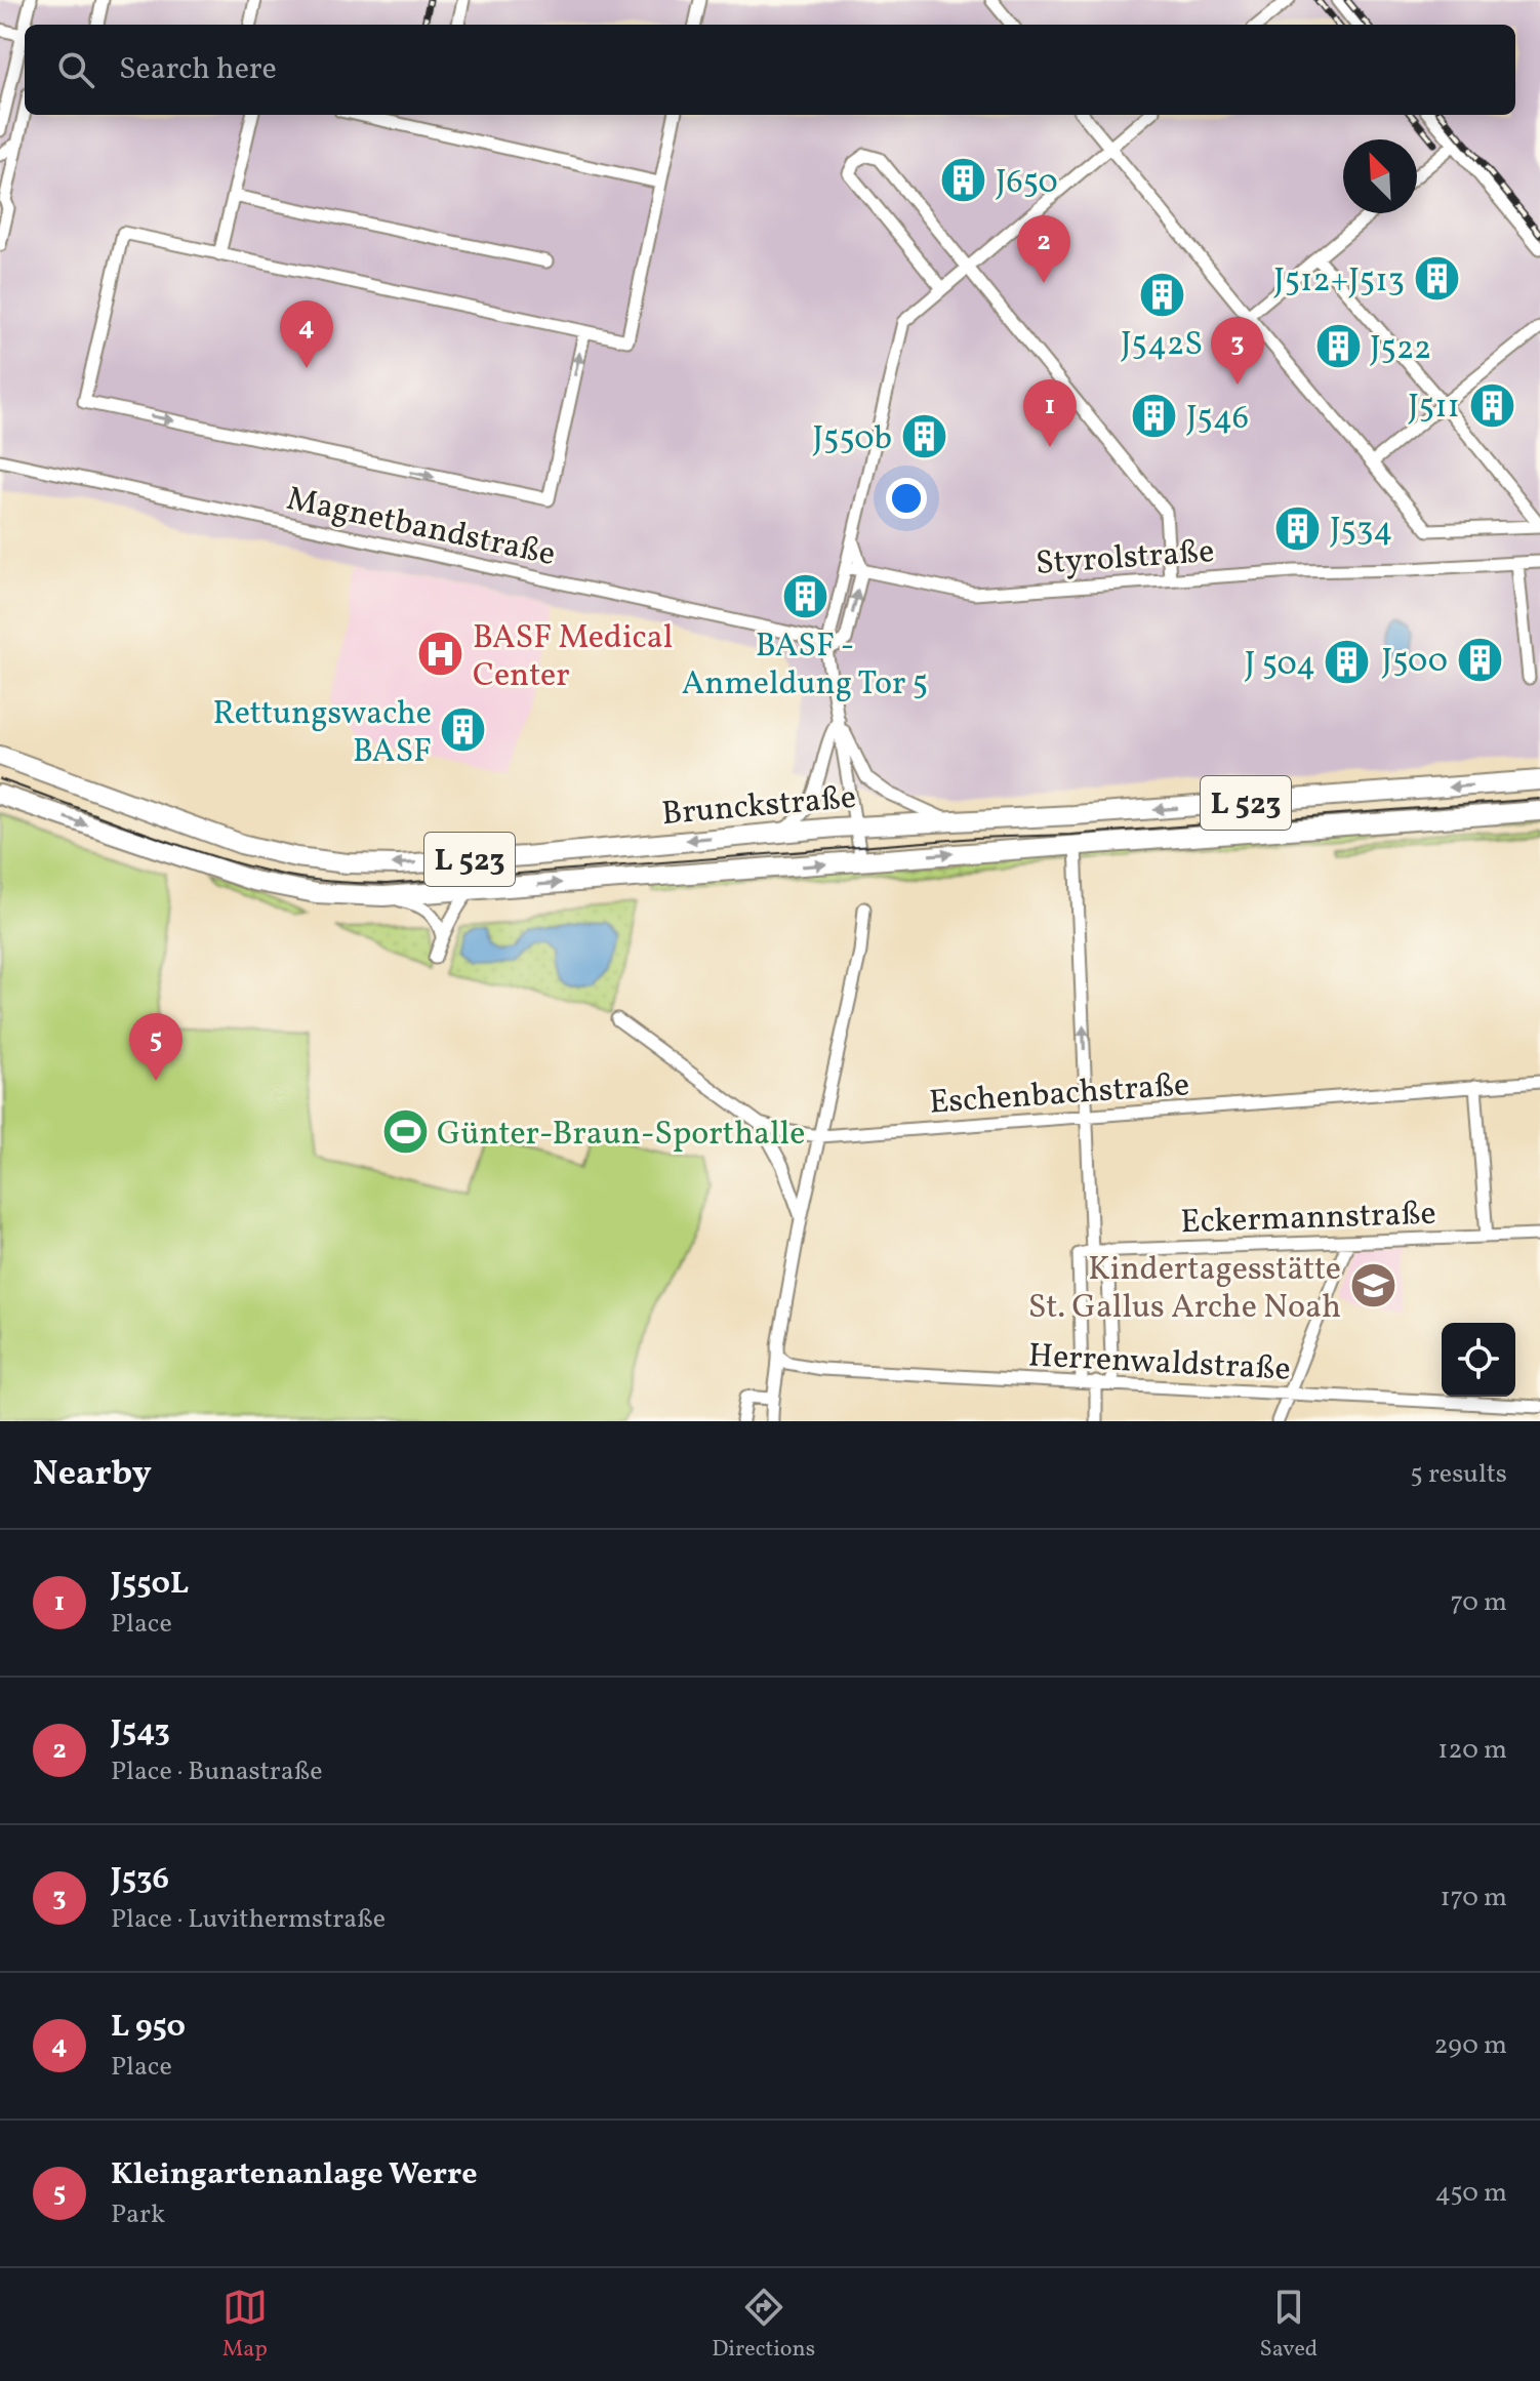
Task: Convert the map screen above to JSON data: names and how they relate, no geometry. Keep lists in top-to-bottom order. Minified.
{"streets":{"main road":["L 523","Brunckstraße"],"street":["Magnetbandstraße","Styrolstraße","Eschenbachstraße","Eckermannstraße","Herrenwaldstraße"]},"crossings":[["Eckermannstraße","Herrenwaldstraße"]],"places":{"building":["J650","J512+J513","J542S","J522","J511","J546","J550b","J534","BASF - Anmeldung Tor 5","J500","J 504","Rettungswache BASF"],"hospital":["BASF Medical Center"],"sports":["Günter-Braun-Sporthalle"],"school or university":["Kindertagesstätte St. Gallus Arche Noah"]},"north":"top left","page":{"search":"Search here","pins":["2","4","3","1","5"],"heading":["Nearby","5 results"],"list":[{"mark":"1","name":"J550L","note":"Place","value":"70 m"},{"mark":"2","name":"J543","note":"Place · Bunastraße","value":"120 m"},{"mark":"3","name":"J536","note":"Place · Luvithermstraße","value":"170 m"},{"mark":"4","name":"L 950","note":"Place","value":"290 m"},{"mark":"5","name":"Kleingartenanlage Werre","note":"Park","value":"450 m"}],"nav":["Map","Directions","Saved"]}}
